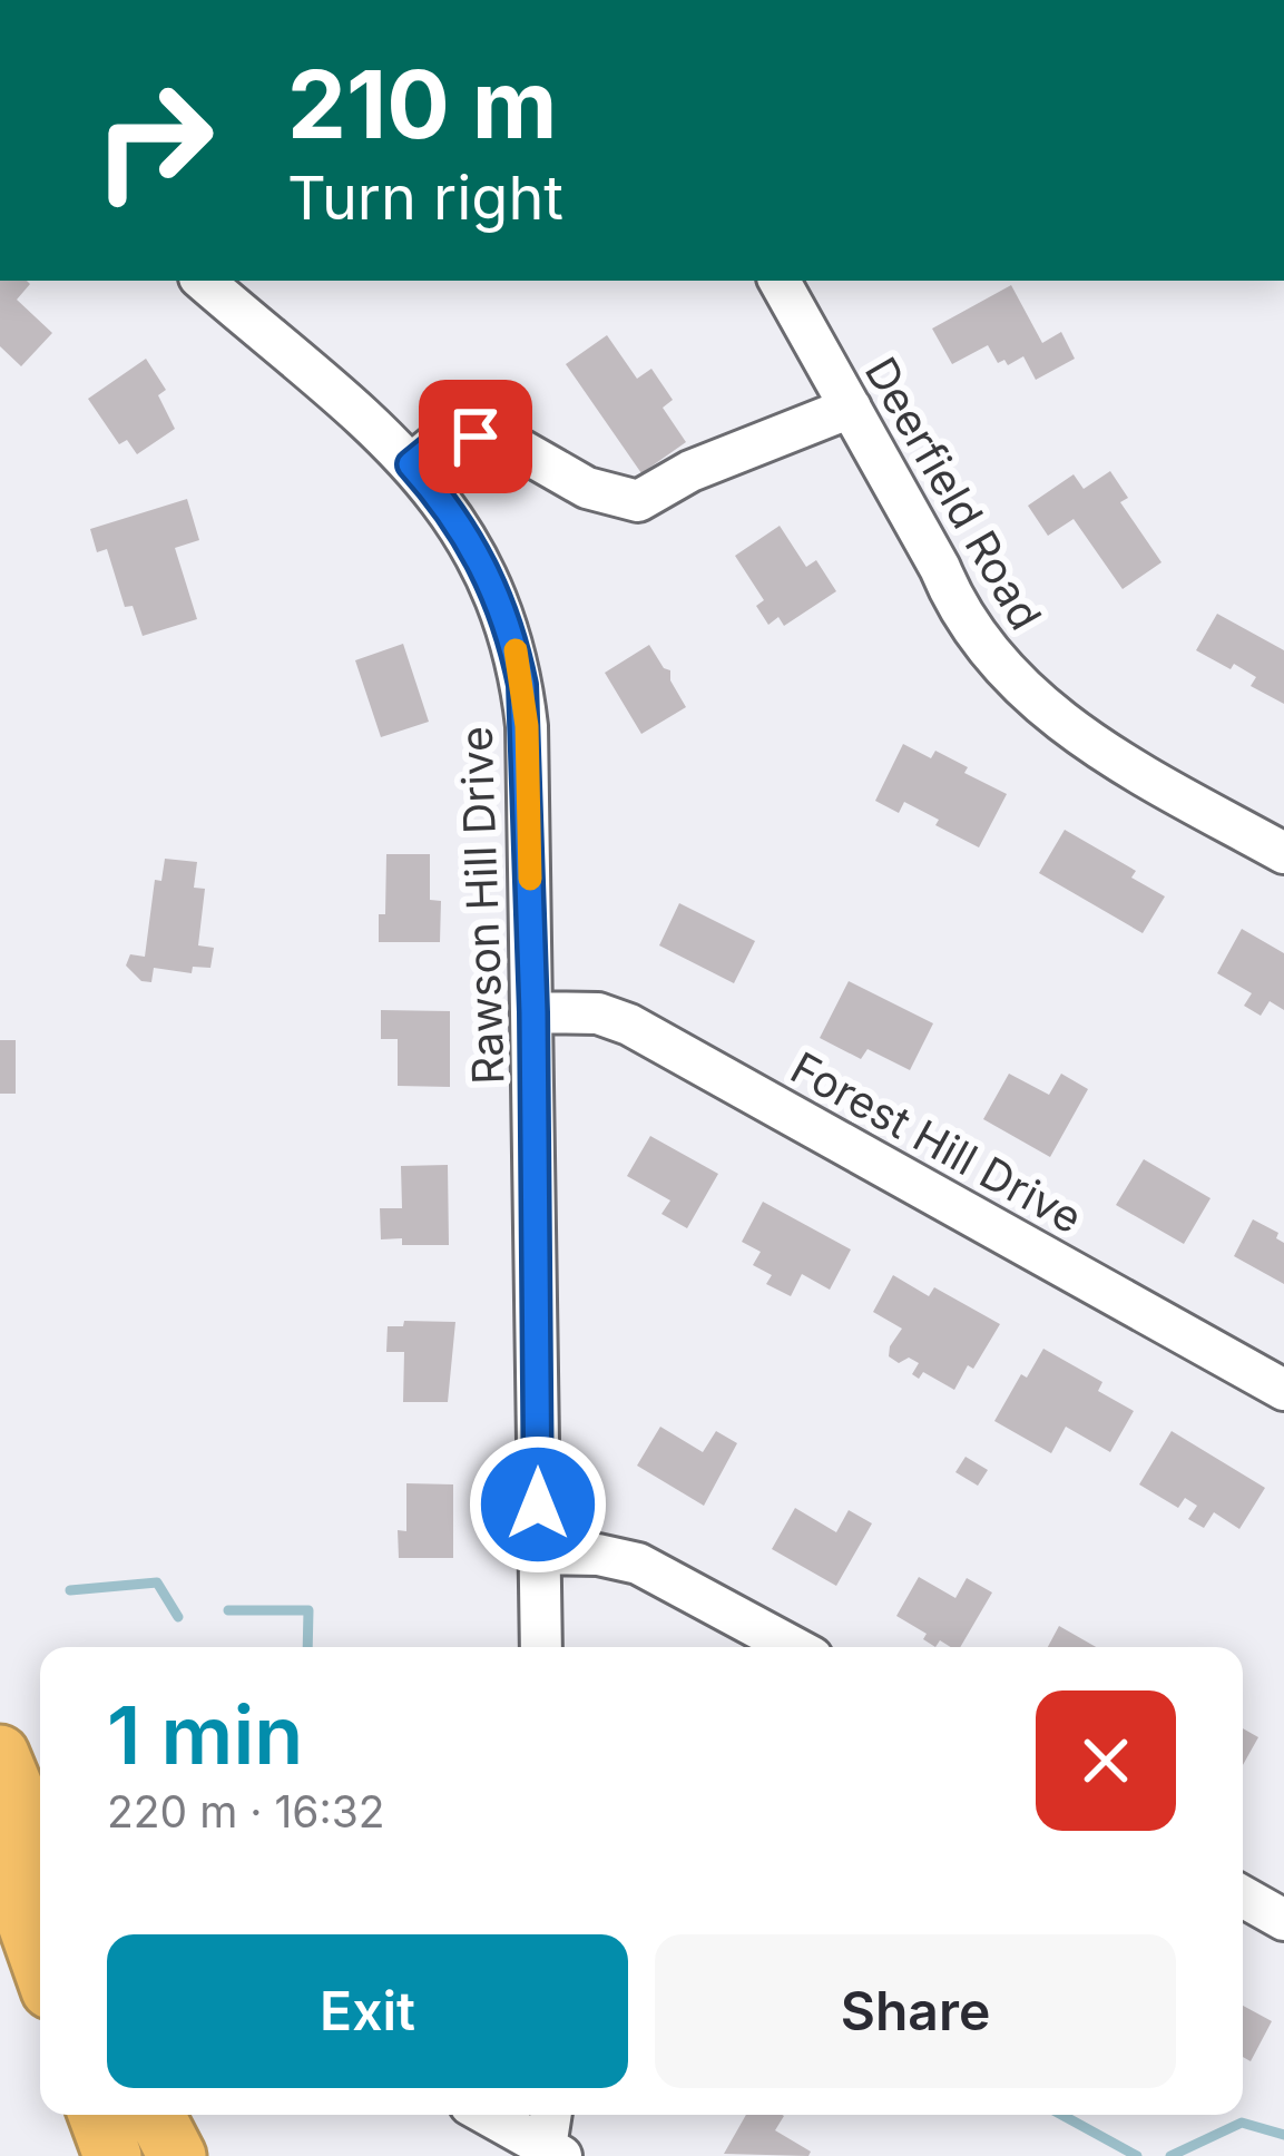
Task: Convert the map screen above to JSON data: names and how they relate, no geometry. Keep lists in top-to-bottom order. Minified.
{"streets":{"street":["Deerfield Road","Rawson Hill Drive","Forest Hill Drive"]},"crossings":[["Rawson Hill Drive","Forest Hill Drive"]],"page":{"turn":["210 m","Turn right"],"heading":["1 min","220 m · 16:32"],"buttons":["Exit","Share"]}}
